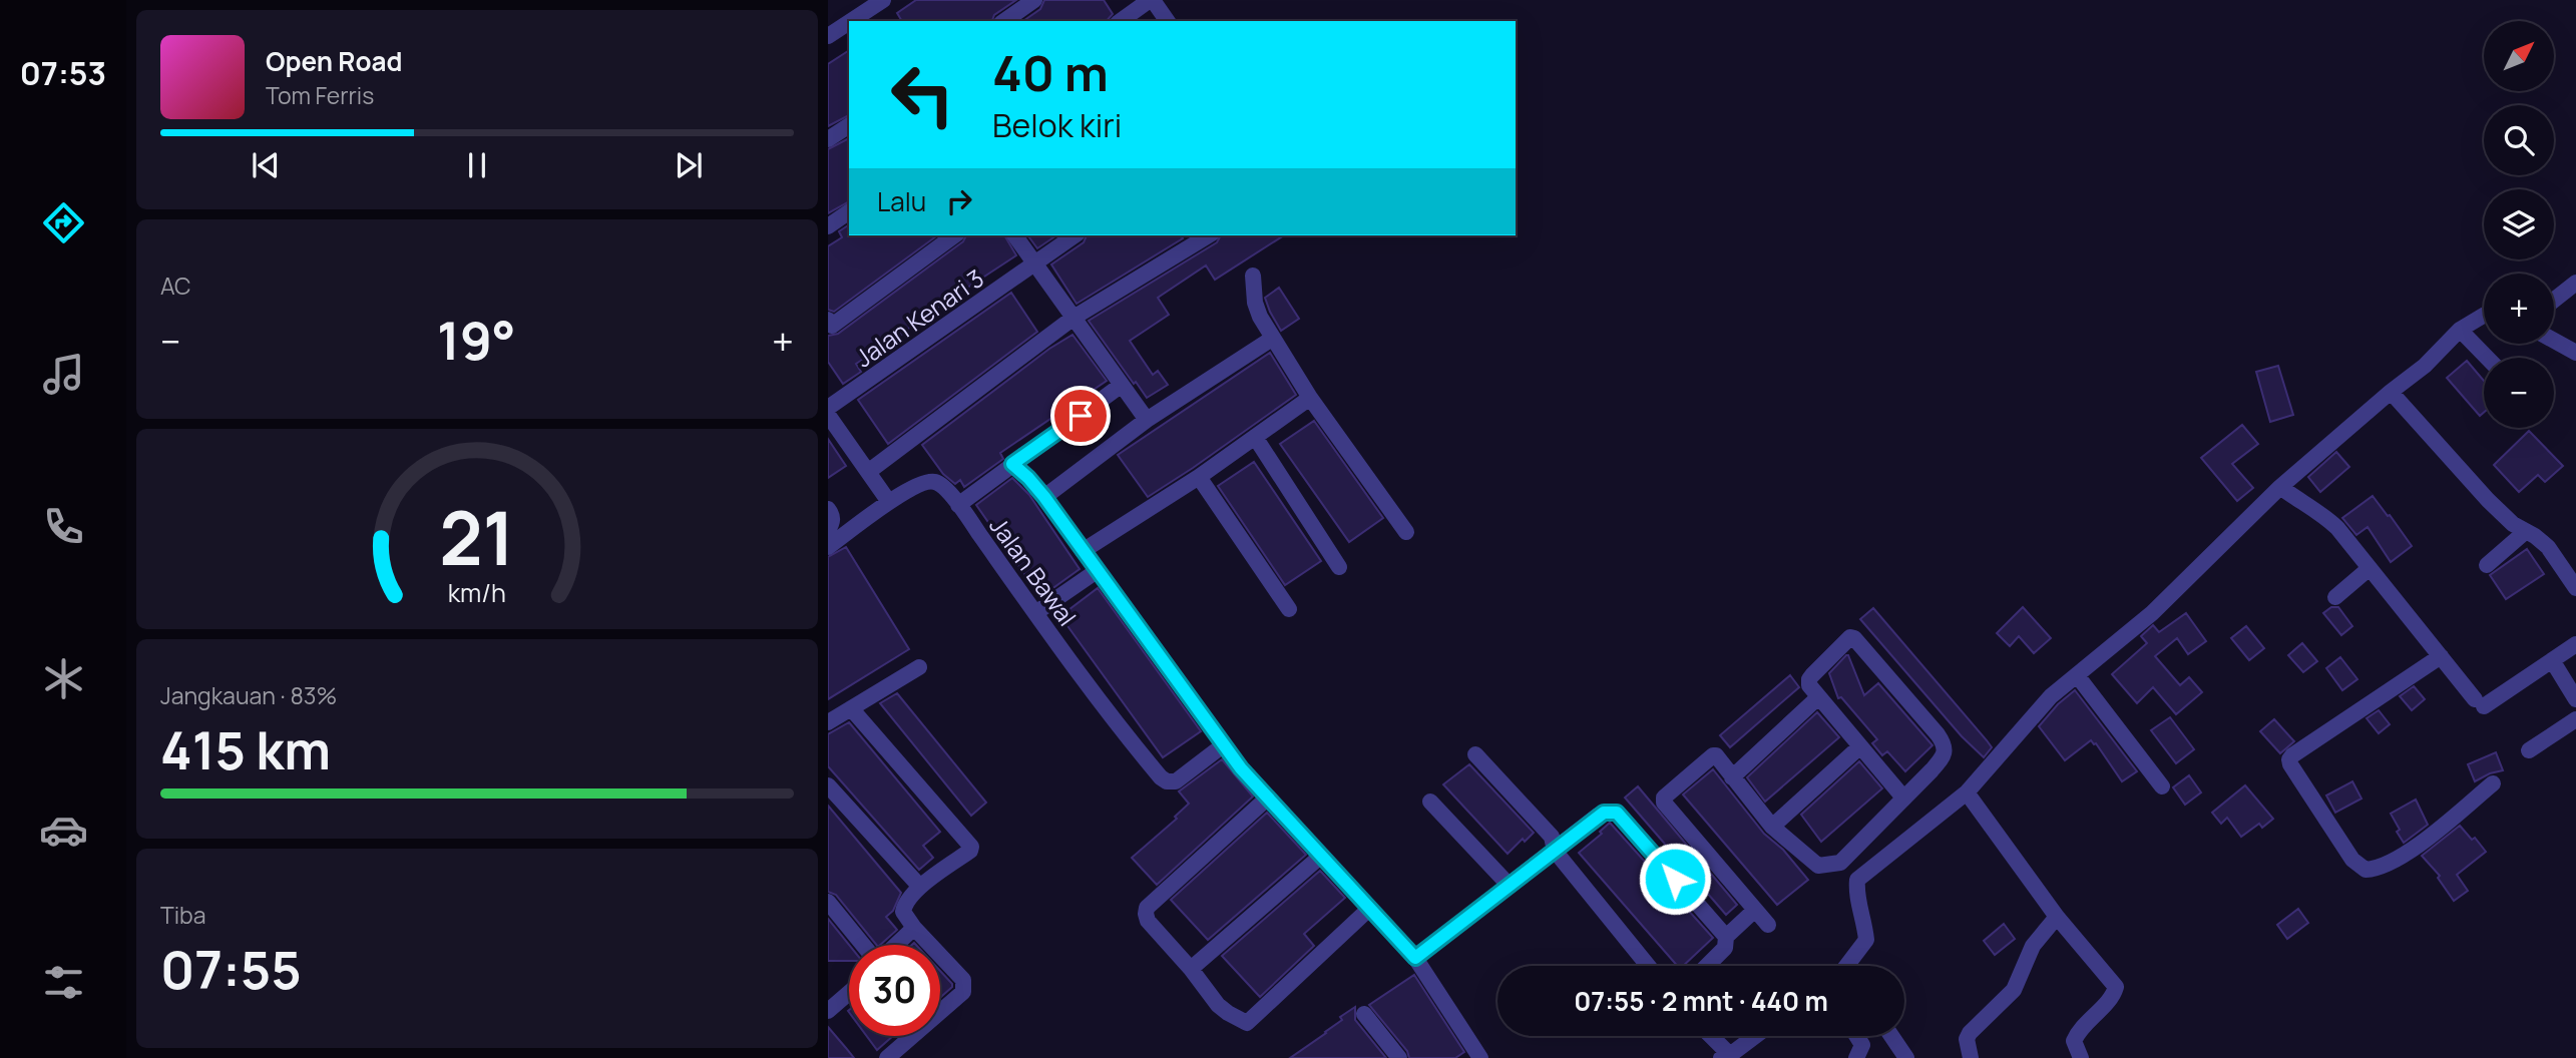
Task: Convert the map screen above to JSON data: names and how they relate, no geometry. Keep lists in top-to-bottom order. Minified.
{"streets":{"street":["Jalan Kenari 3","Jalan Bawal"]},"north":"top right","page":{"tabs":"07:53","map_buttons":["+","−"],"turn":["40 m","Belok kiri"],"song":["Open Road","Tom Ferris"],"then":"Lalu","tile":["AC",["Jangkauan · 83%","415 km"],["Tiba","07:55"]],"heat":["−","19°","+"],"limit":"30","trip":"07:55 · 2 mnt · 440 m","gauge":["21","km/h"]}}
